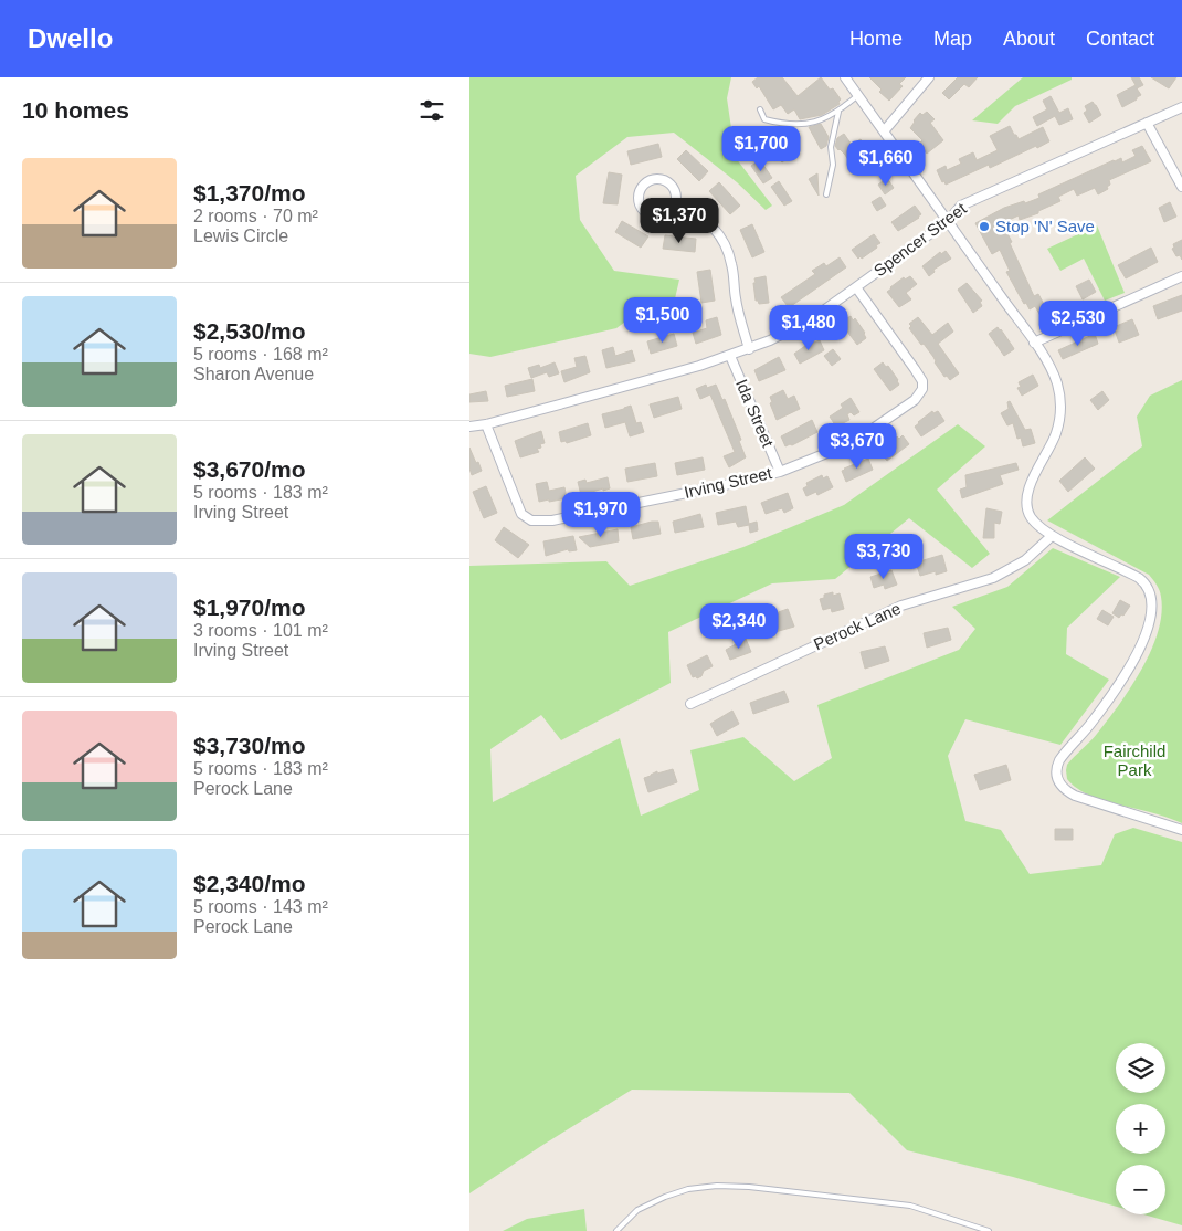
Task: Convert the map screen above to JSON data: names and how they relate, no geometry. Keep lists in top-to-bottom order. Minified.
{"streets":{"street":["Spencer Street","Ida Street","Irving Street","Perock Lane"]},"crossings":[["Spencer Street","Ida Street"],["Spencer Street","Irving Street"],["Ida Street","Irving Street"]],"parks":["Fairchild Park"],"places":["Stop 'N' Save"],"page":{"header":"Dwello","nav":["Home","Map","About","Contact"],"heading":"10 homes","price":["$1,700","$1,660","$1,370","$1,500","$2,530","$1,480","$3,670","$1,970","$3,730","$2,340"],"list":[{"name":"$1,370/mo","note":"2 rooms · 70 m² · Lewis Circle"},{"name":"$2,530/mo","note":"5 rooms · 168 m² · Sharon Avenue"},{"name":"$3,670/mo","note":"5 rooms · 183 m² · Irving Street"},{"name":"$1,970/mo","note":"3 rooms · 101 m² · Irving Street"},{"name":"$3,730/mo","note":"5 rooms · 183 m² · Perock Lane"},{"name":"$2,340/mo","note":"5 rooms · 143 m² · Perock Lane"}],"map_buttons":["+","−"]}}
